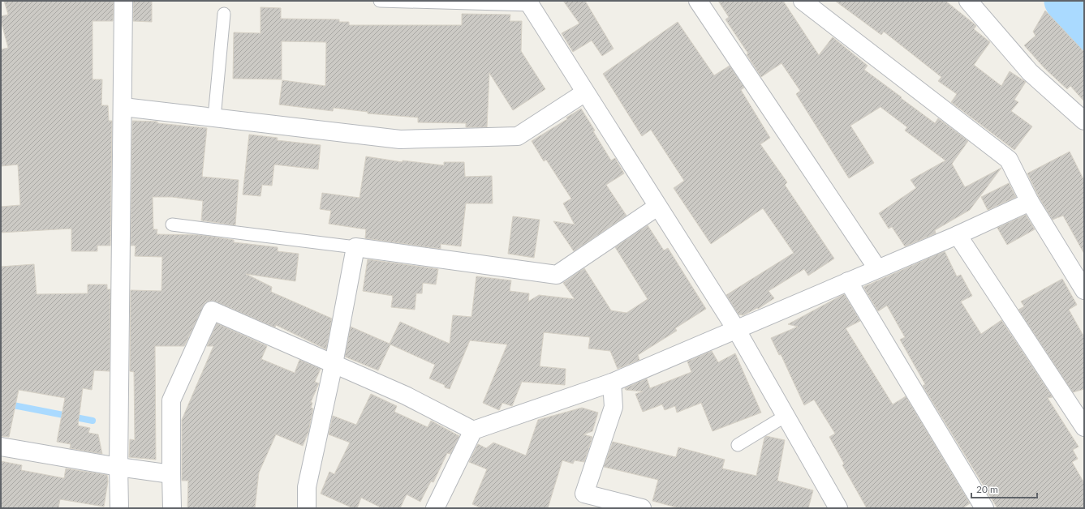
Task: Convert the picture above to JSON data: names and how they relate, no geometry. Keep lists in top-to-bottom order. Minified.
{"scale_bar":"20 m"}
